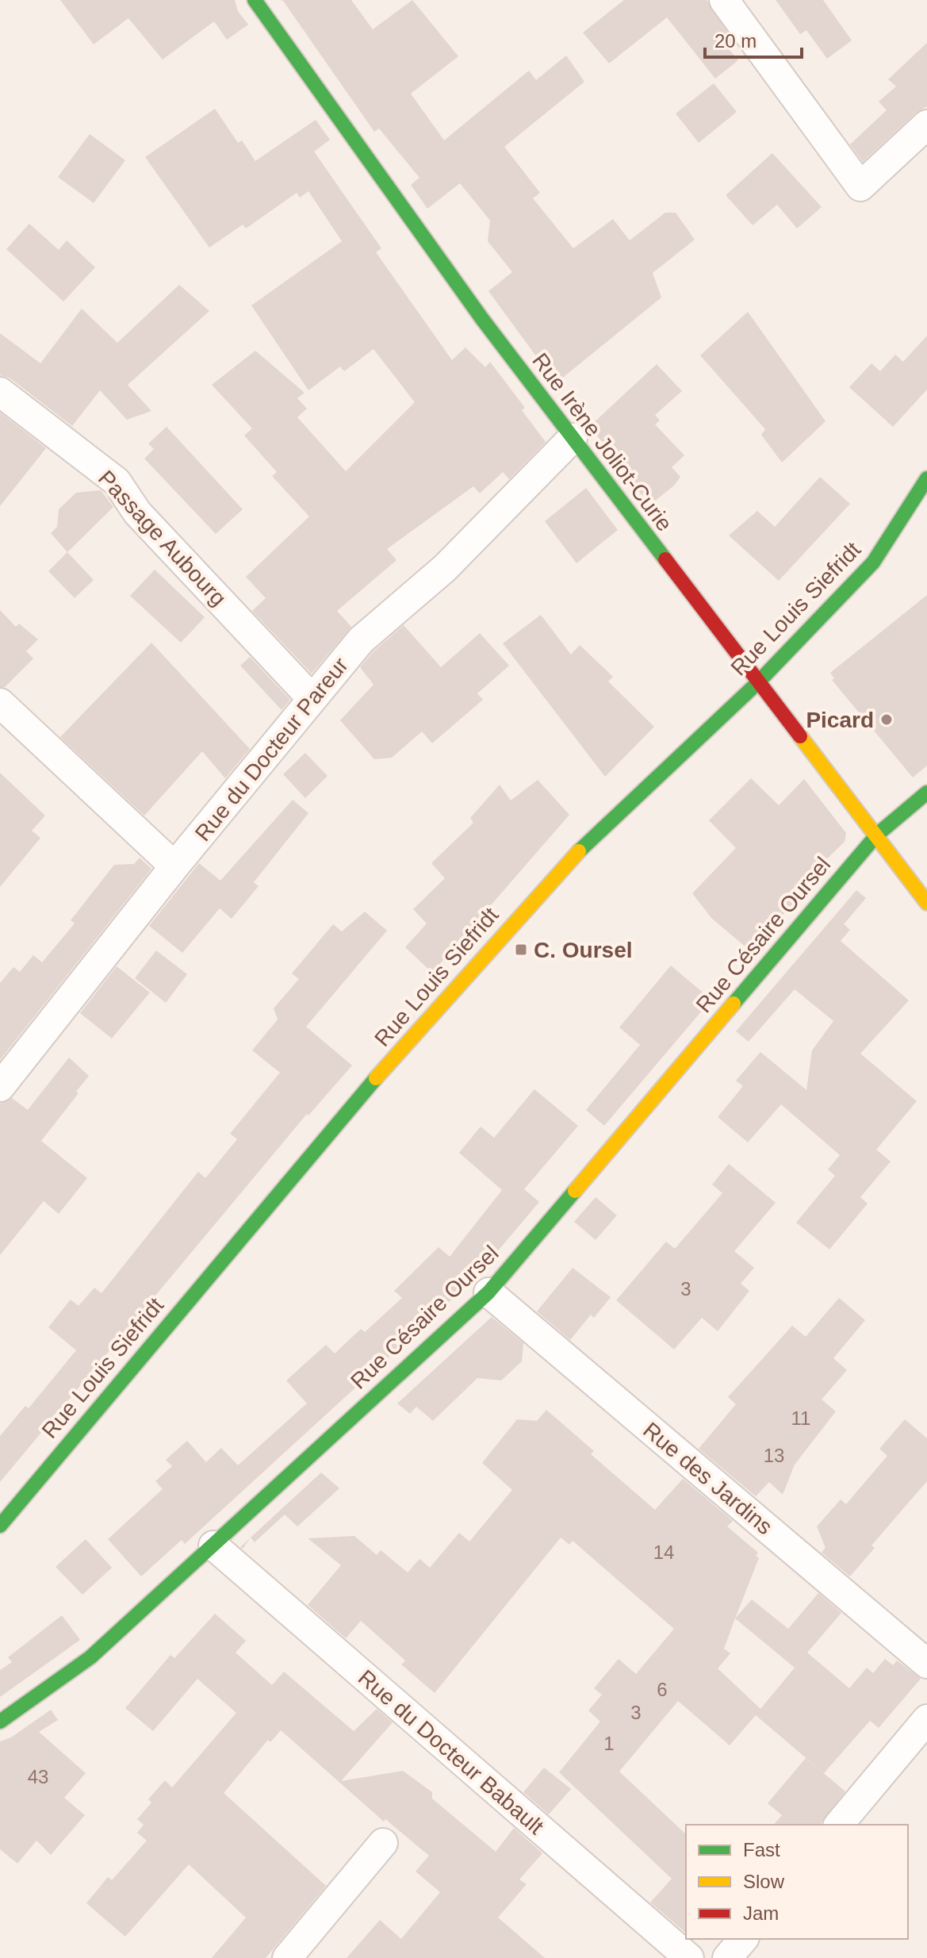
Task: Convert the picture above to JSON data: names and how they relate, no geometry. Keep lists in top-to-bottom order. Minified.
{"streets":{"street":["Rue Irène Joliot-Curie","Passage Aubourg","Rue Louis Siefridt","Rue du Docteur Pareur","Rue Césaire Oursel","Rue des Jardins","Rue du Docteur Babault"]},"crossings":[["Rue Irène Joliot-Curie","Rue Louis Siefridt"],["Rue Irène Joliot-Curie","Rue du Docteur Pareur"],["Rue Irène Joliot-Curie","Rue Césaire Oursel"],["Passage Aubourg","Rue du Docteur Pareur"],["Rue Césaire Oursel","Rue des Jardins"],["Rue Césaire Oursel","Rue du Docteur Babault"]],"places":{"other":["Picard"],"transit":["C. Oursel"]},"house_numbers":["3","11","13","14","6","3","1","43"],"legend":["Fast","Slow","Jam"],"scale_bar":"20 m"}
